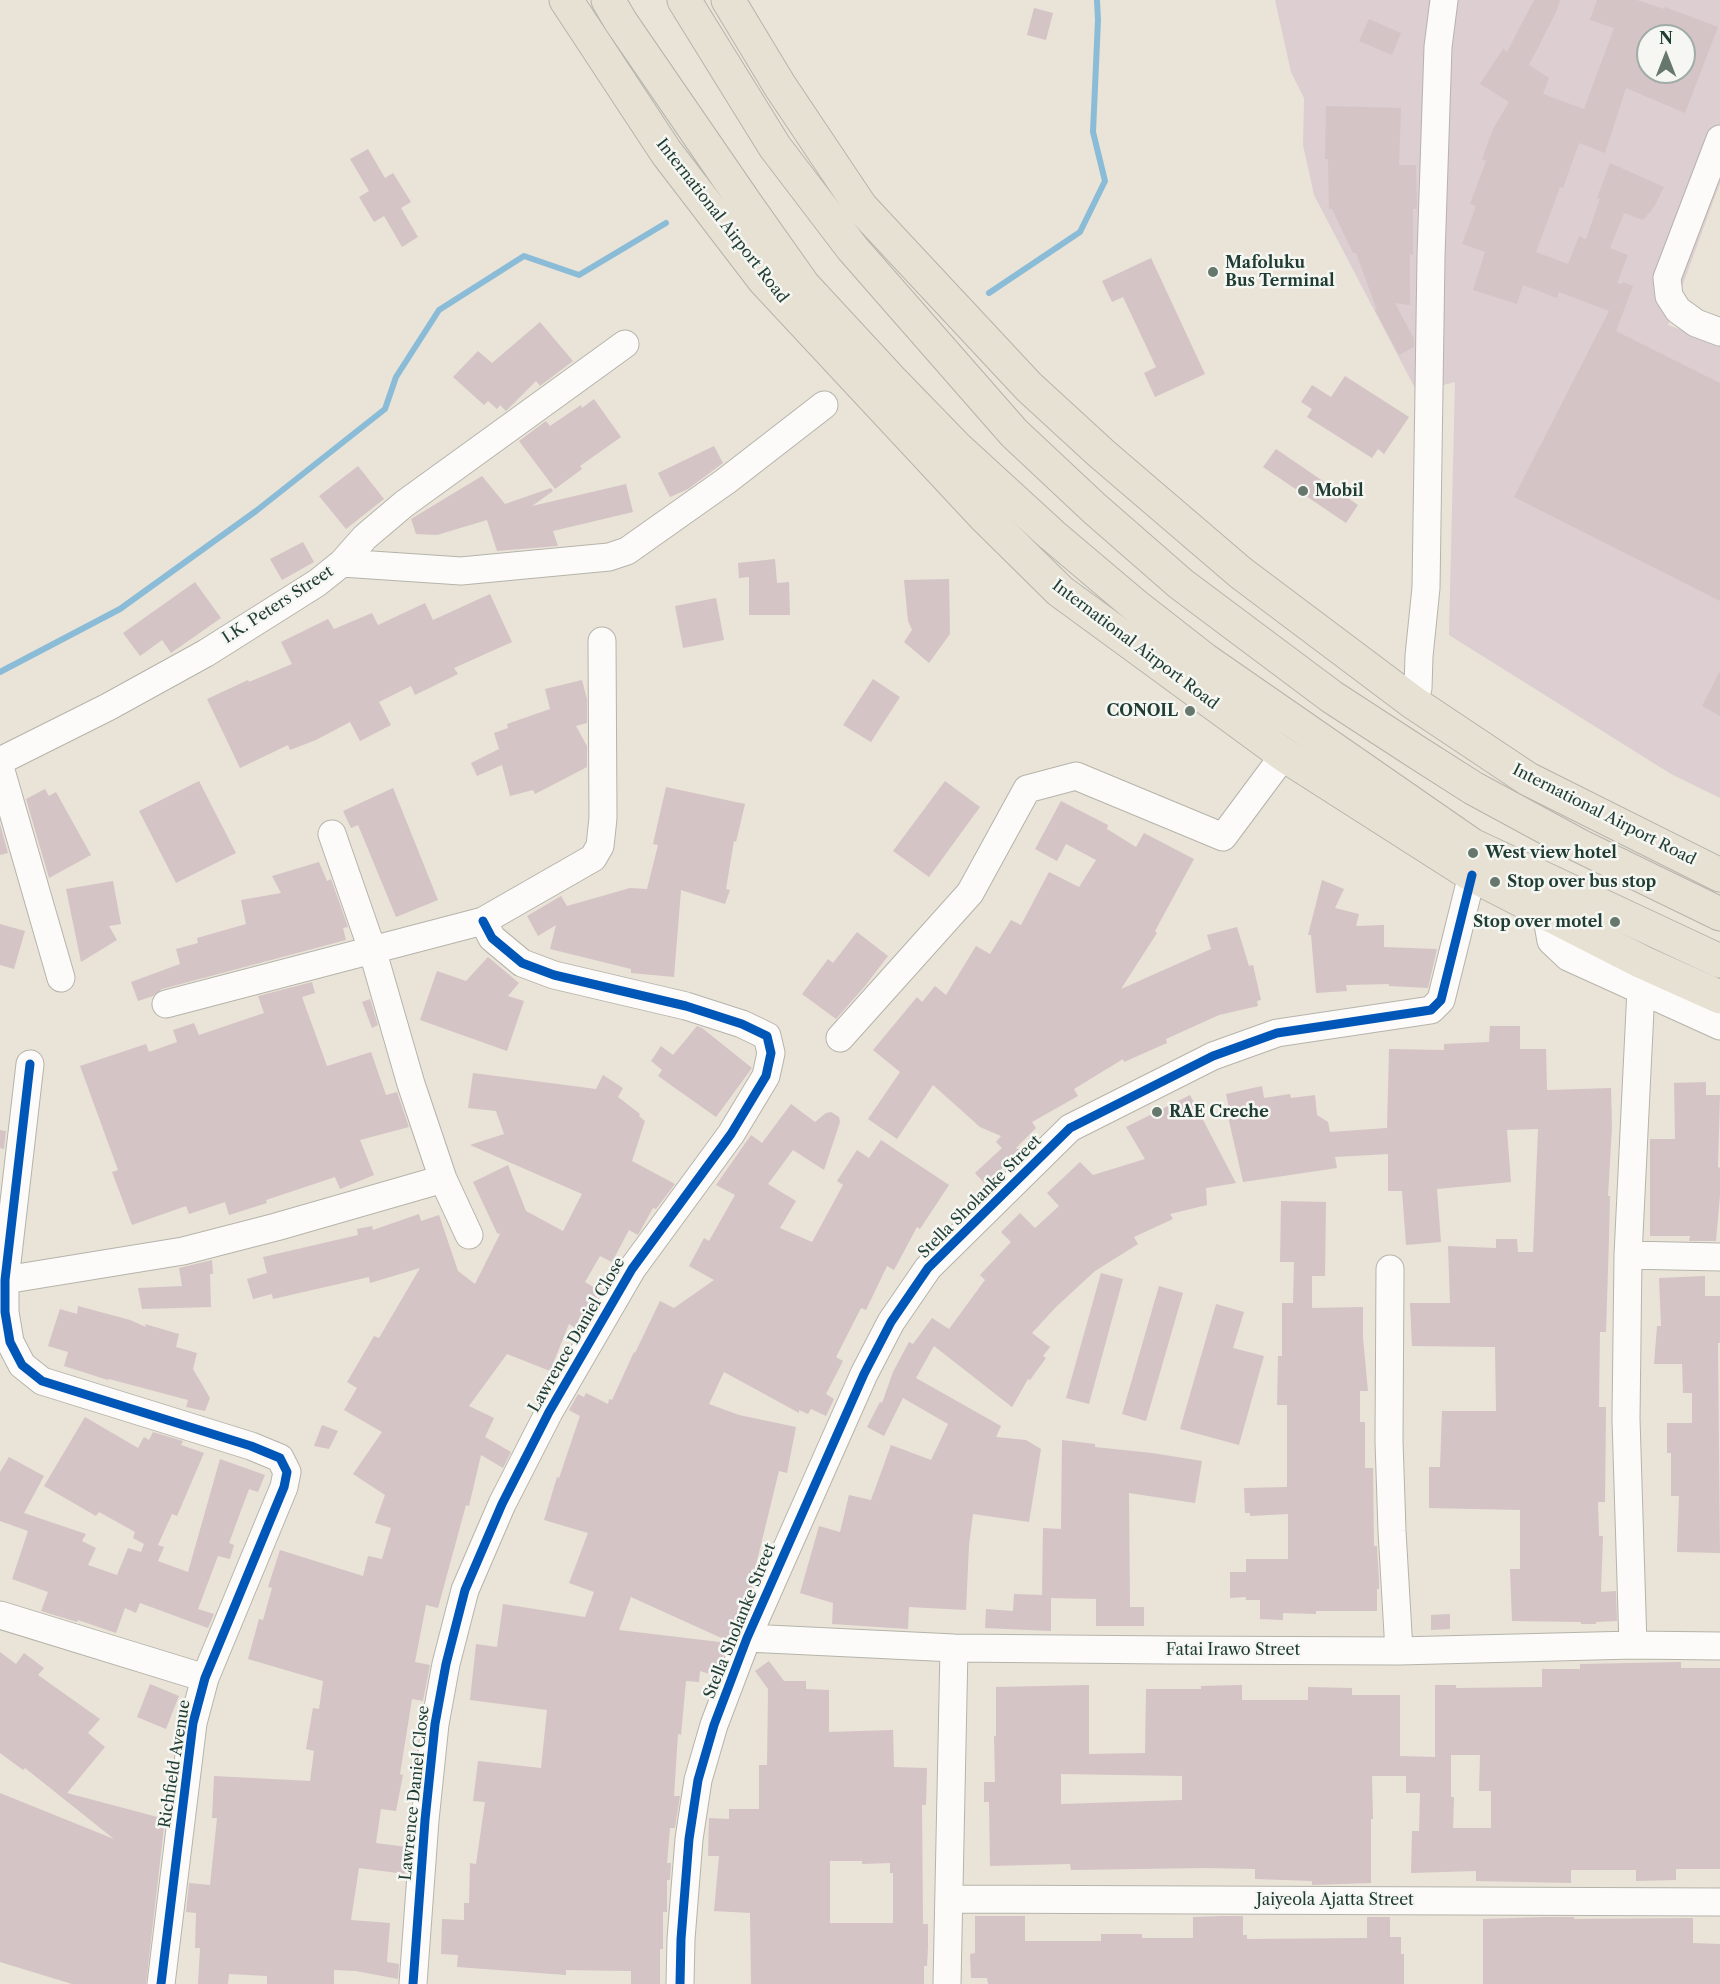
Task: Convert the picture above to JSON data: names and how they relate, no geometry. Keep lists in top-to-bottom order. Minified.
{"streets":{"main road":["International Airport Road"],"street":["I.K. Peters Street","Stella Sholanke Street","Lawrence Daniel Close","Fatai Irawo Street","Richfield Avenue","Jaiyeola Ajatta Street"]},"crossings":[["International Airport Road","Stella Sholanke Street"],["Stella Sholanke Street","Fatai Irawo Street"]],"places":["Mafoluku Bus Terminal","Mobil","CONOIL","West view hotel","Stop over bus stop","Stop over motel","RAE Creche"],"north":"top"}
